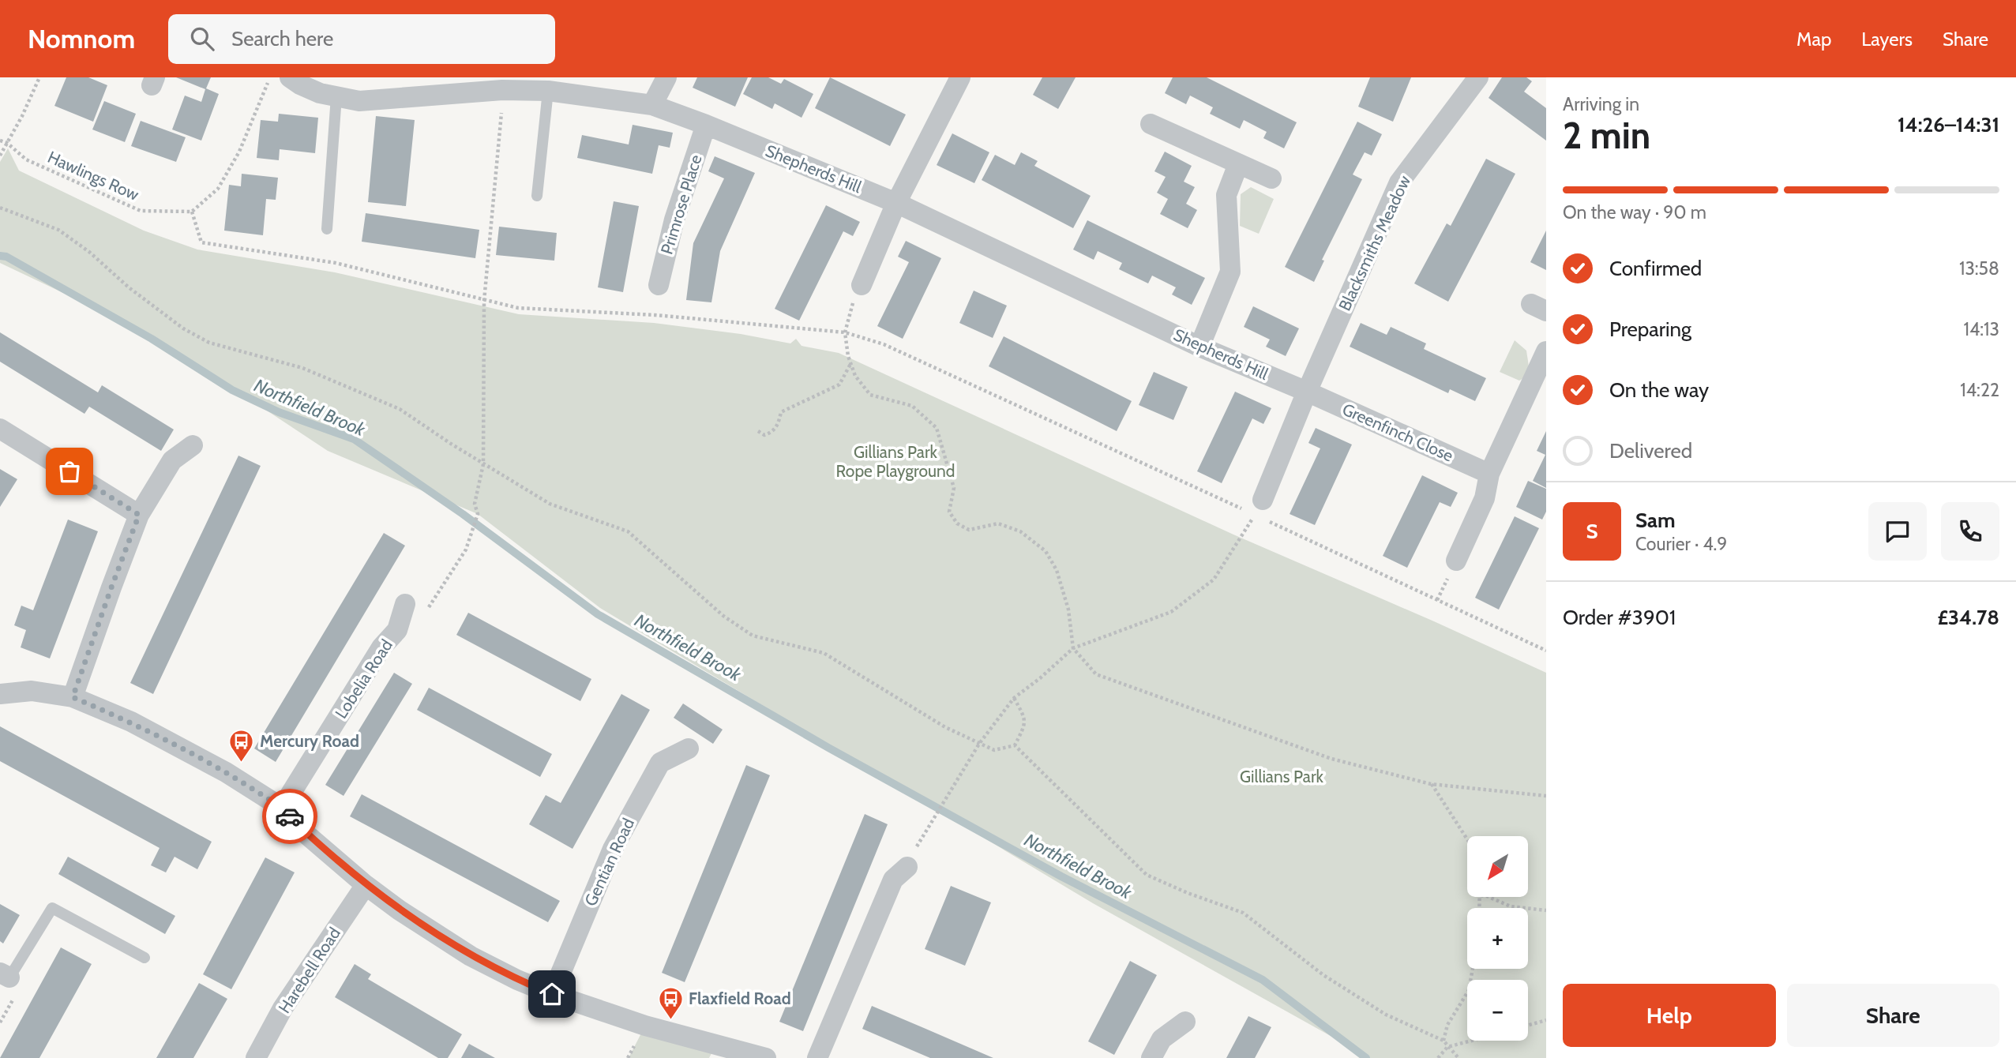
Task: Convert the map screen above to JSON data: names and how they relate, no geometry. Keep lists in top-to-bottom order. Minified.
{"streets":{"street":["Shepherds Hill","Primrose Place","Blacksmiths Meadow","Greenfinch Close","Lobelia Road","Gentian Road","Harebell Road"],"path":["Hawlings Row"]},"crossings":[["Shepherds Hill","Primrose Place"],["Shepherds Hill","Blacksmiths Meadow"],["Shepherds Hill","Greenfinch Close"],["Blacksmiths Meadow","Greenfinch Close"]],"water":["Northfield Brook"],"parks":["Gillians Park Rope Playground","Gillians Park"],"places":{"bus stop":["Mercury Road","Flaxfield Road"]},"north":"bottom left","page":{"header":"Nomnom","search":"Search here","nav":["Map","Layers","Share"],"heading":["2 min","Arriving in","14:26–14:31"],"panel":["Sam","Courier · 4.9","Order #3901","£34.78"],"bar":"On the way · 90 m","list":[["Confirmed","13:58"],["Preparing","14:13"],["On the way","14:22"],"Delivered"],"round":"S","map_buttons":["+","−"],"buttons":["Help","Share"]}}
